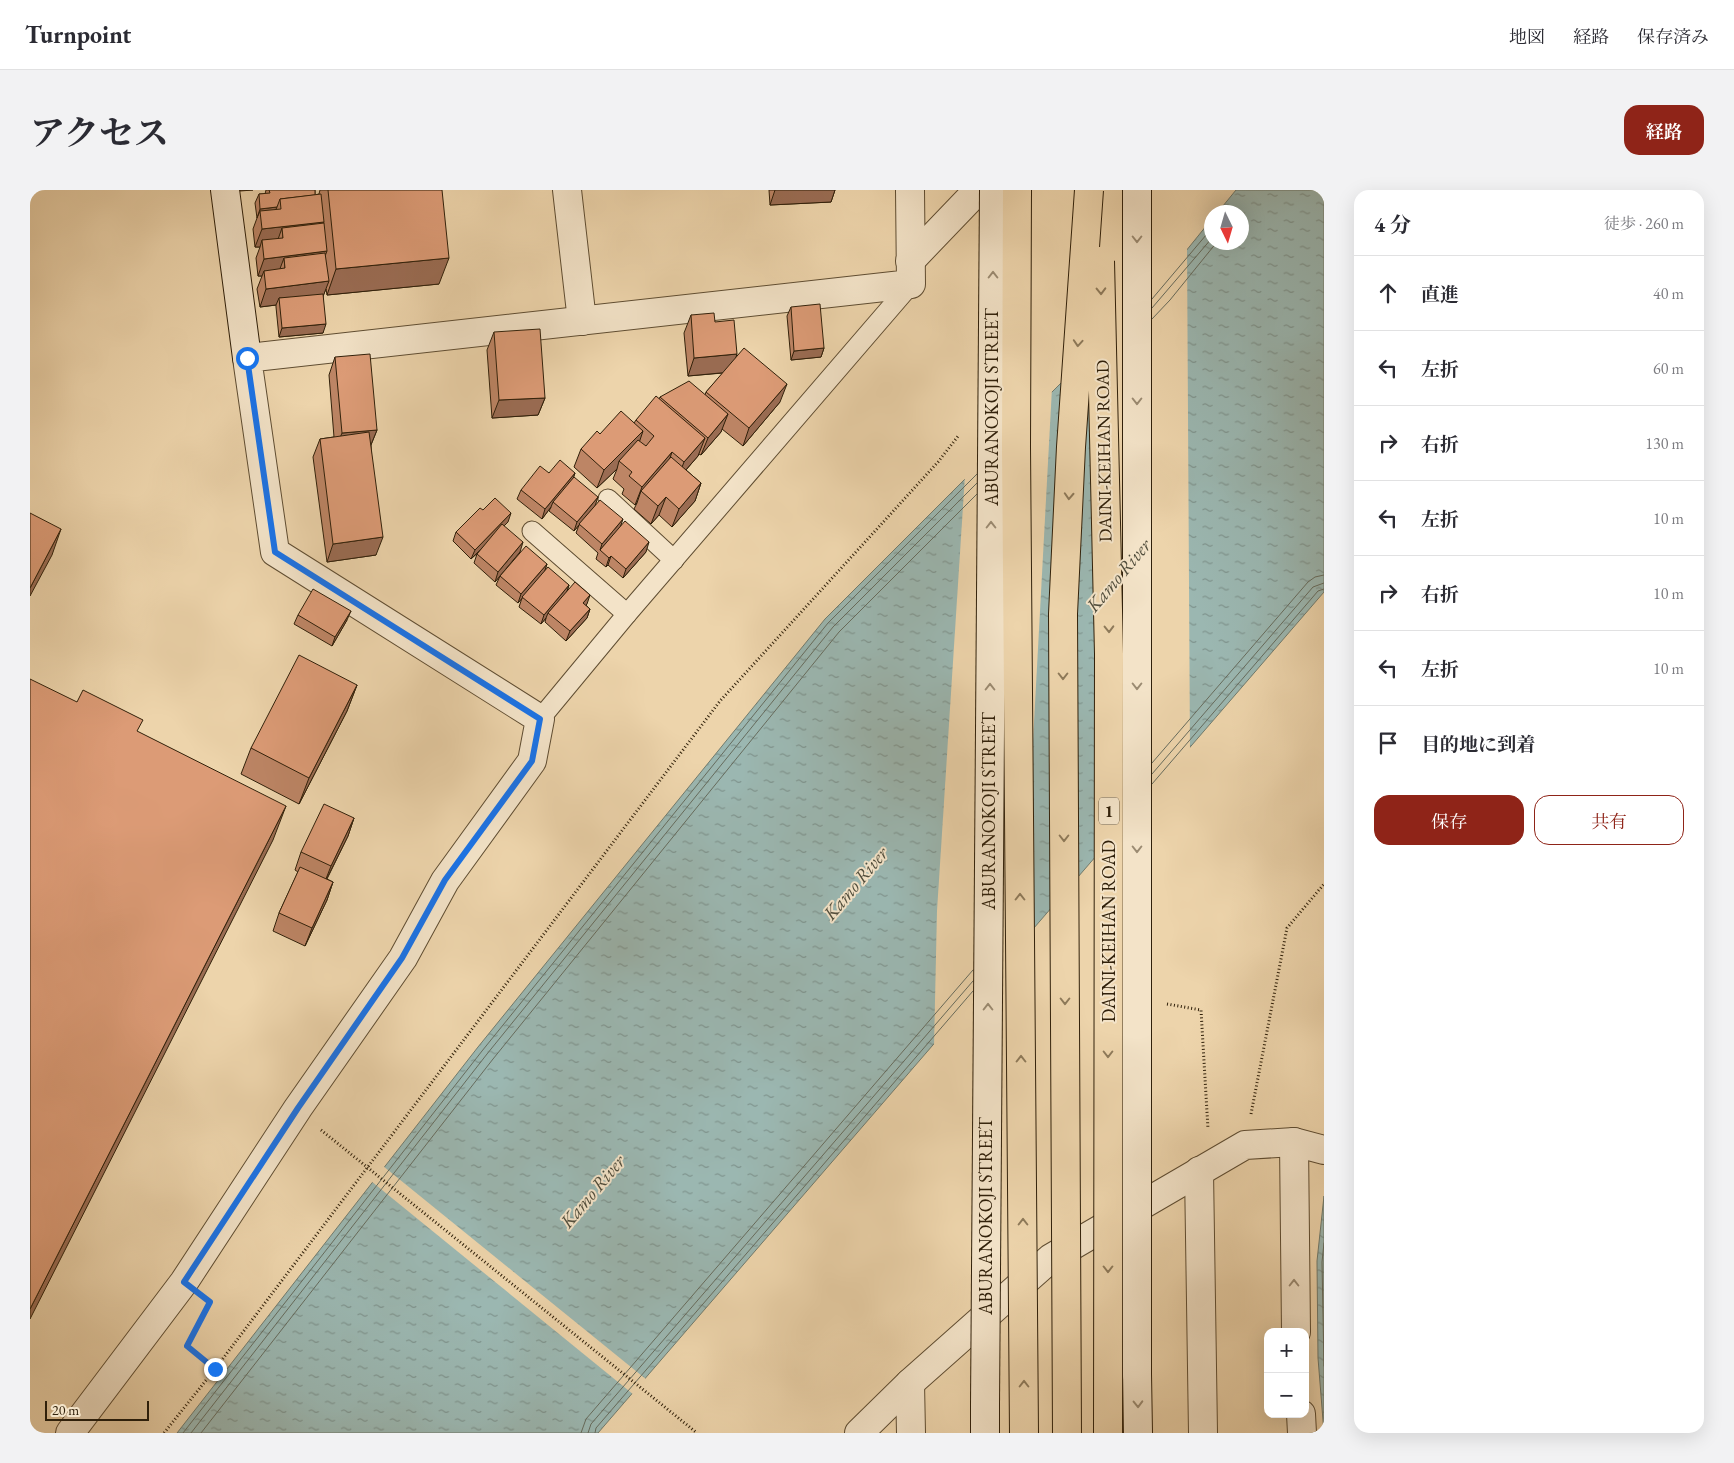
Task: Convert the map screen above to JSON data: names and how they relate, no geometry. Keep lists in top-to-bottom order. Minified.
{"streets":{"highway":["DAINI-KEIHAN ROAD","1"],"street":["ABURANOKOJI STREET"]},"water":["Kamo River"],"scale_bar":"20 m","north":"bottom","page":{"header":"Turnpoint","nav":["地図","経路","保存済み"],"title":"アクセス","buttons":["経路",["保存","共有"]],"heading":["4 分","徒歩 · 260 m"],"list":[["直進","40 m"],["左折","60 m"],["右折","130 m"],["左折","10 m"],["右折","10 m"],["左折","10 m"],"目的地に到着"],"map_buttons":["+","−"],"scale":"20 m"}}
